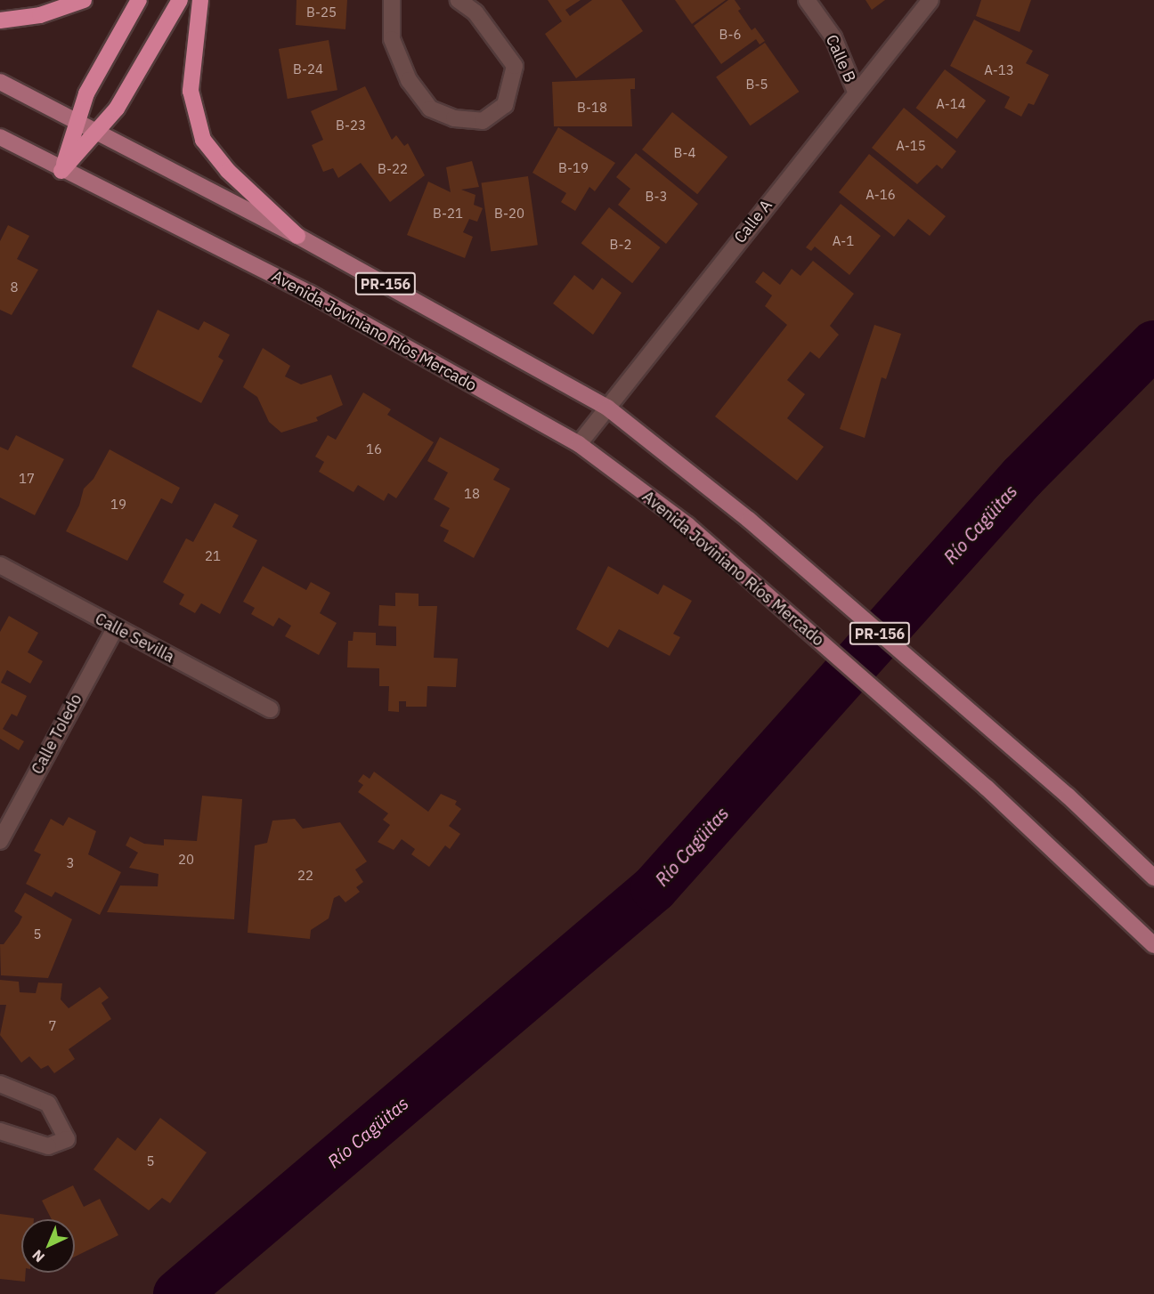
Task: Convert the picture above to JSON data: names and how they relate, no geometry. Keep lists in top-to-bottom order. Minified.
{"streets":{"main road":["PR-156","Avenida Joviniano Ríos Mercado"],"street":["Calle B","Calle A","Calle Sevilla","Calle Toledo"]},"crossings":[["Calle B","Calle A"],["Calle A","PR-156"],["Calle A","Avenida Joviniano Ríos Mercado"],["Calle Sevilla","Calle Toledo"]],"water":["Río Cagüitas"],"house_numbers":["B-25","B-6","B-24","A-13","B-5","A-14","B-18","B-23","A-15","B-4","B-19","B-22","A-16","B-3","B-21","B-20","A-1","B-2","8","16","17","18","19","21","20","3","22","5","7","5"],"north":"bottom left"}
